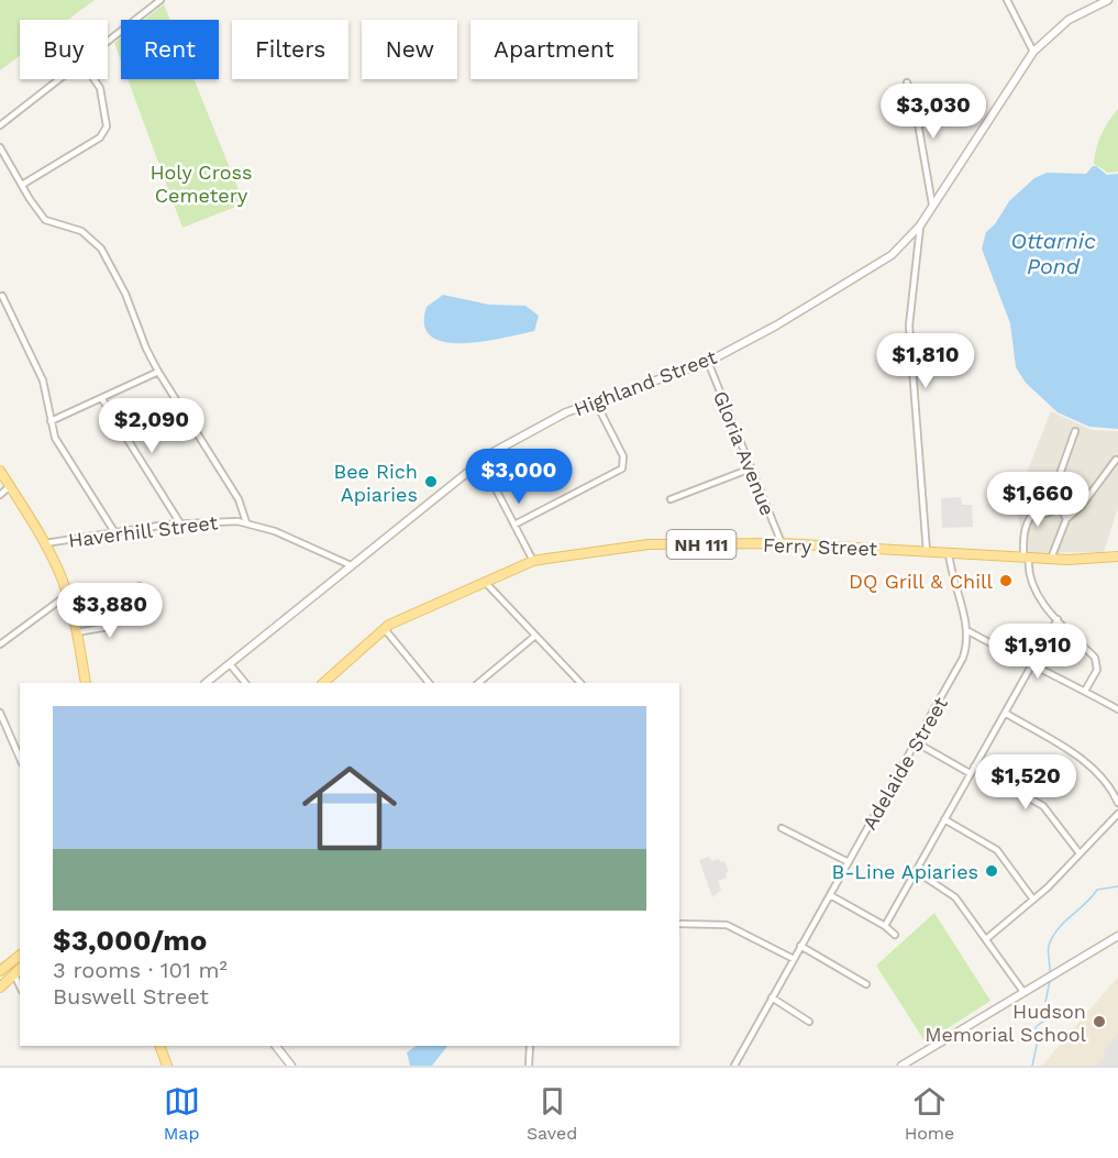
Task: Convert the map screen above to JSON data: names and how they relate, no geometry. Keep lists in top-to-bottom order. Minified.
{"streets":{"main road":["NH 111","Ferry Street"],"street":["Highland Street","Gloria Avenue","Haverhill Street","Adelaide Street"]},"crossings":[["Highland Street","Gloria Avenue"],["Highland Street","Haverhill Street"],["Gloria Avenue","Ferry Street"]],"water":["Ottarnic Pond"],"parks":["Holy Cross Cemetery"],"places":["Bee Rich Apiaries","DQ Grill & Chill","B-Line Apiaries","Hudson Memorial School"],"page":{"chip":["Buy","Rent","Filters","New","Apartment"],"price":["$3,030","$1,810","$2,090","$3,000","$1,660","$3,880","$1,910","$1,520"],"list":[{"name":"$3,000/mo","note":"3 rooms · 101 m² · Buswell Street"}],"tabs":["Map","Saved","Home"]}}
